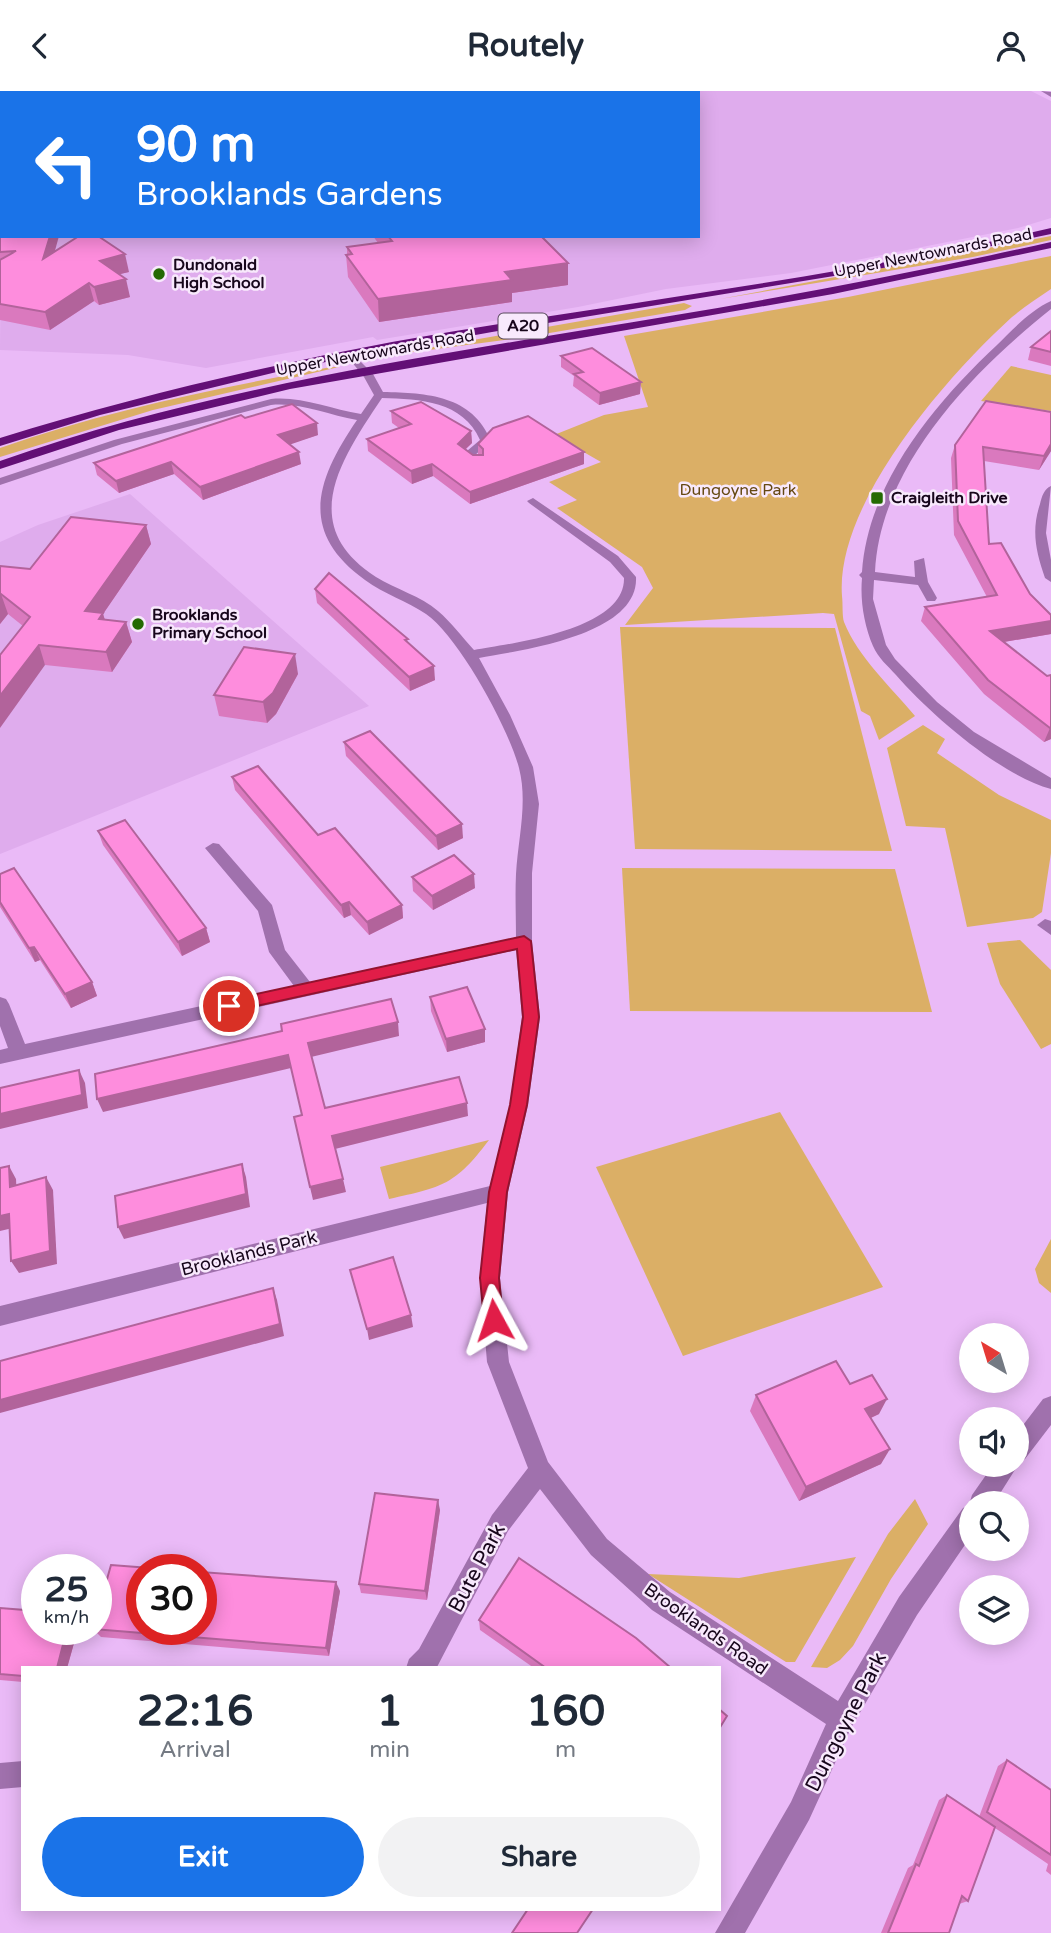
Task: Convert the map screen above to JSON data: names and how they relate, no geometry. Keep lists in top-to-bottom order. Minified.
{"streets":{"highway":["Upper Newtownards Road","A20"],"street":["Brooklands Park","Bute Park","Brooklands Road","Dungoyne Park"]},"crossings":[["Brooklands Park","Brooklands Road"],["Bute Park","Brooklands Road"],["Brooklands Road","Dungoyne Park"]],"parks":["Dungoyne Park"],"places":{"other":["Dundonald High School","Brooklands Primary School"],"transit":["Craigleith Drive"]},"north":"top left","page":{"header":"Routely","turn":["90 m","Brooklands Gardens"],"speed":"25 km/h","limit":"30","eta":["22:16","Arrival","1","min","160","m"],"buttons":["Exit","Share"]}}
